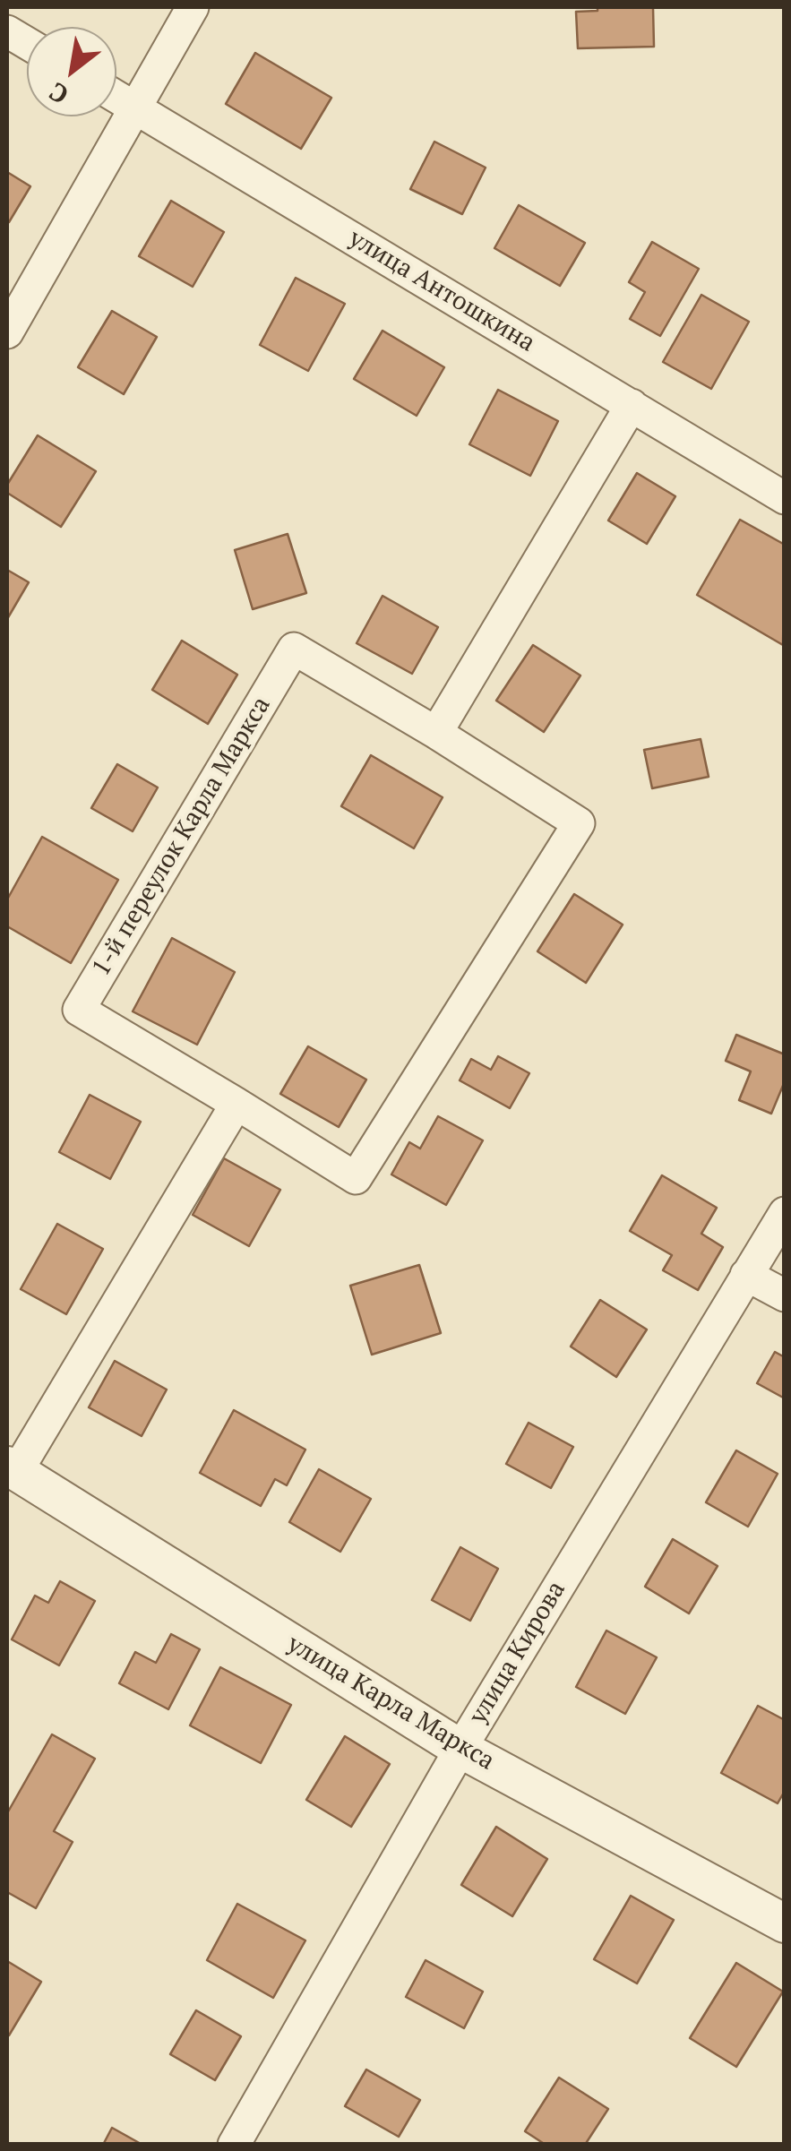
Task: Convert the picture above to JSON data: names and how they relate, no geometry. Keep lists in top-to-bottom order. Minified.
{"streets":{"street":["улица Антошкина","1-й переулок Карла Маркса","улица Кирова","улица Карла Маркса"]},"crossings":[["улица Кирова","улица Карла Маркса"]],"north":"bottom left"}
